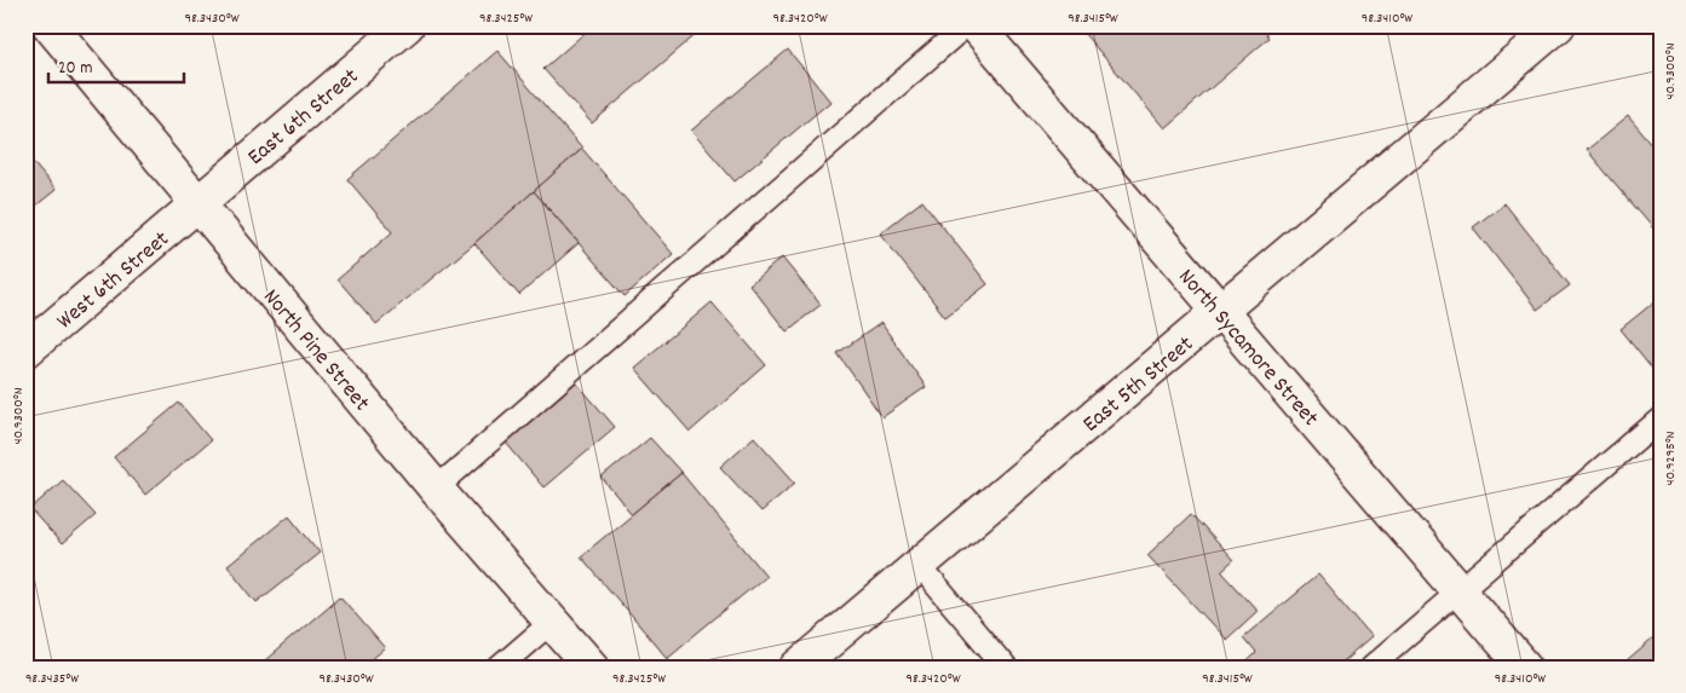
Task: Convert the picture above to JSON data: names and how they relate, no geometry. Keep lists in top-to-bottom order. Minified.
{"streets":{"street":["East 6th Street","West 6th Street","North Sycamore Street","North Pine Street","East 5th Street"]},"crossings":[["East 6th Street","West 6th Street"],["East 6th Street","North Pine Street"],["West 6th Street","North Pine Street"],["North Sycamore Street","East 5th Street"]],"scale_bar":"20 m","coordinates":["98.3430°W","98.3425°W","98.3420°W","98.3415°W","98.3410°W","40.9300°N","40.9295°N","98.3435°W"]}
